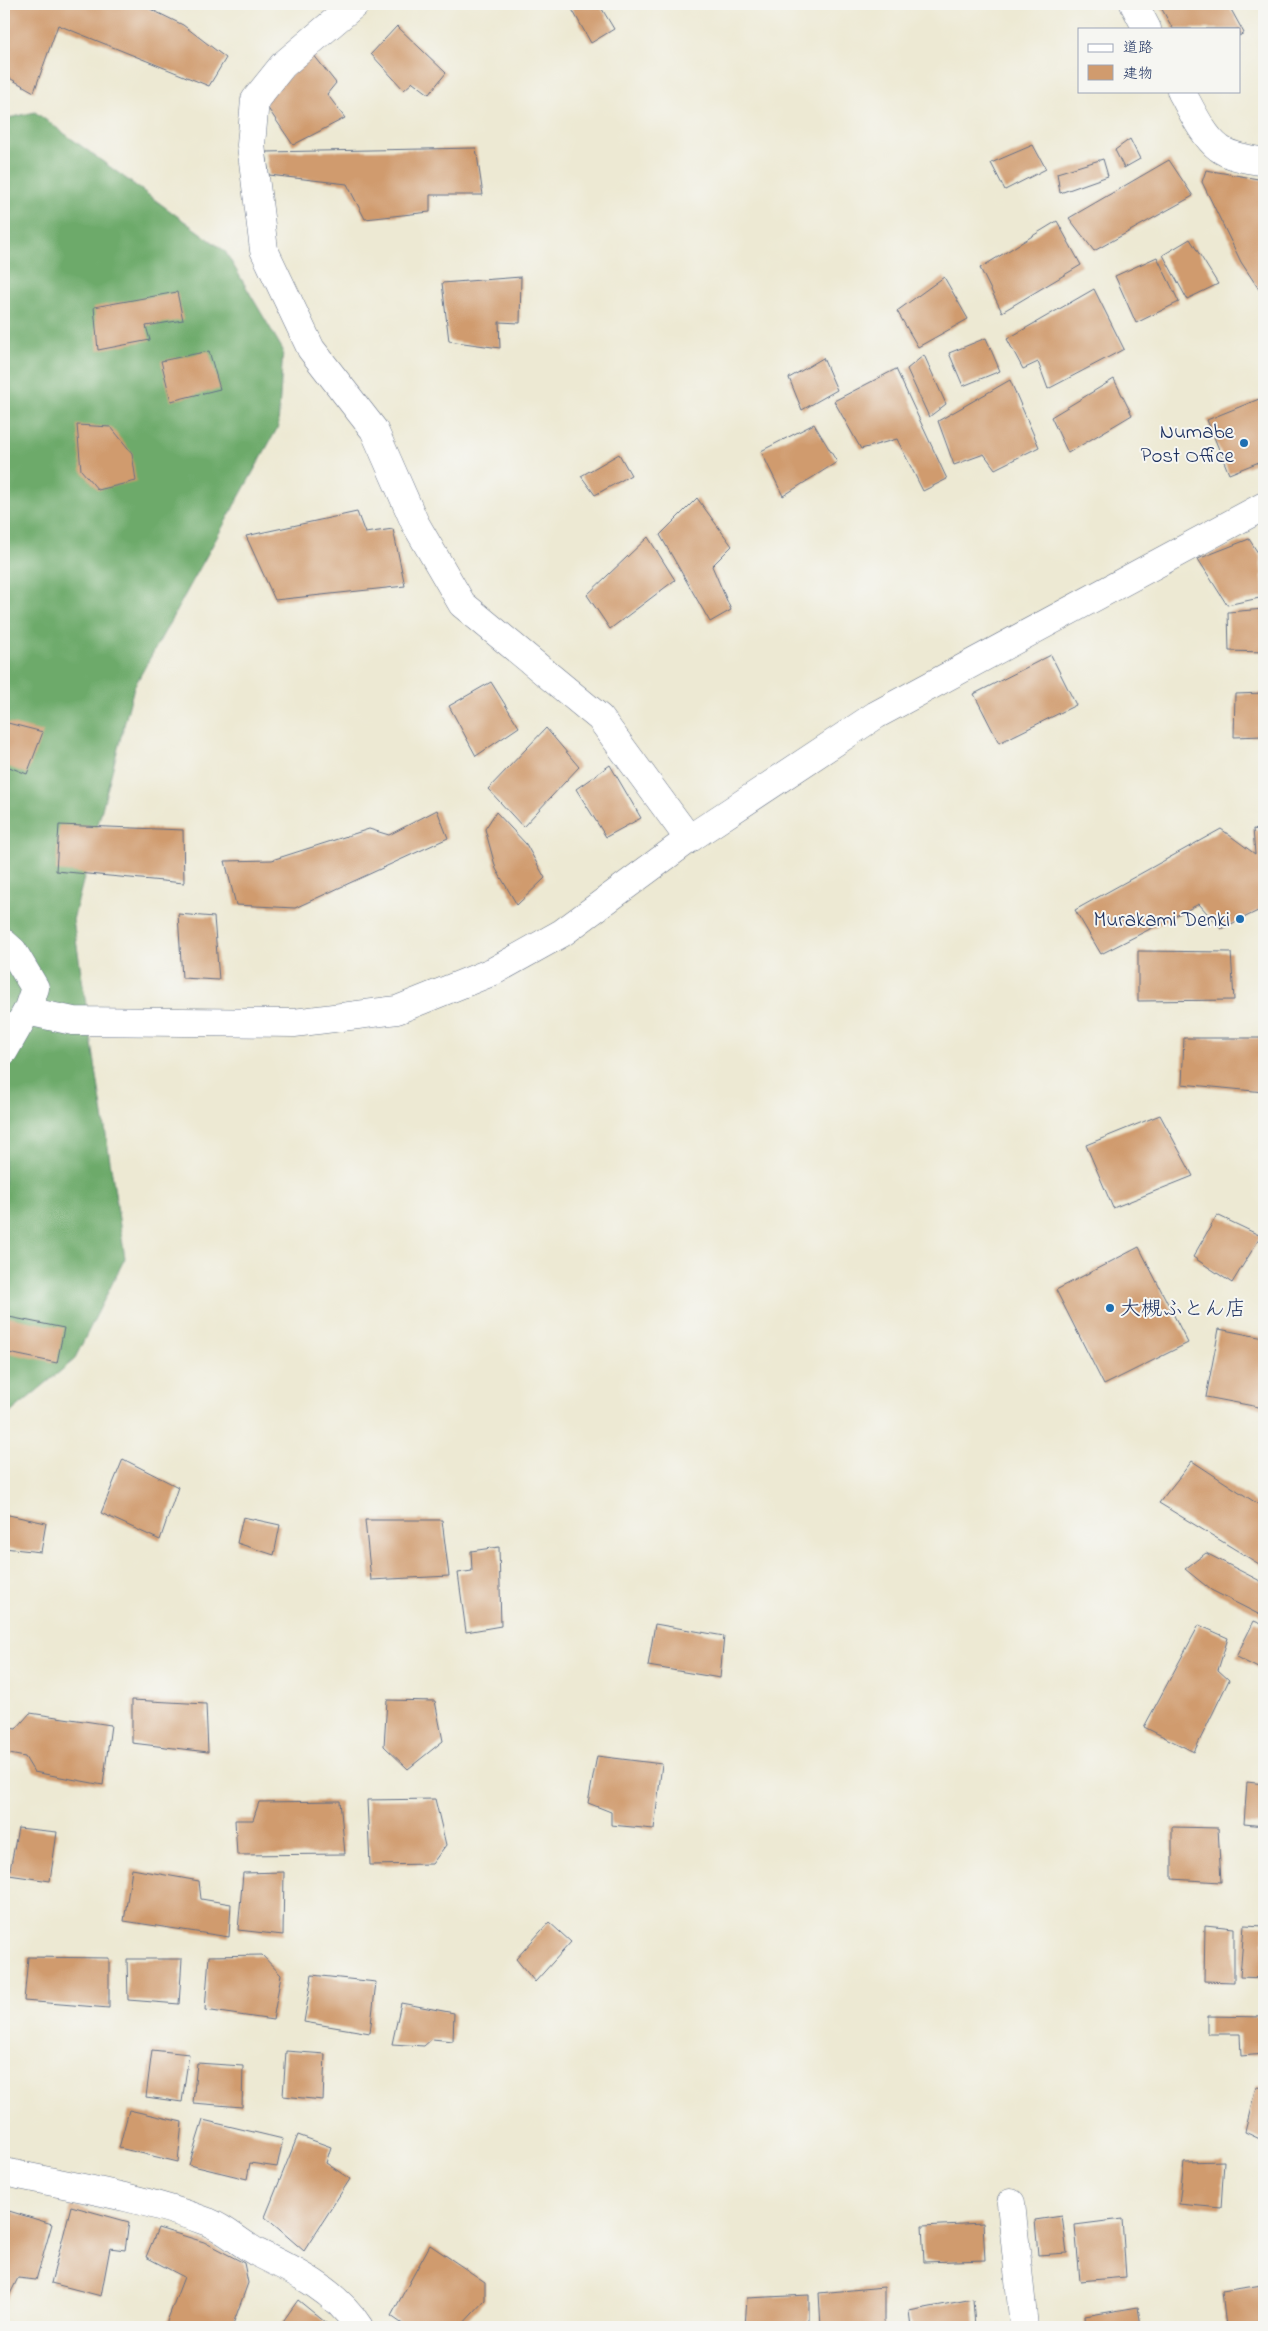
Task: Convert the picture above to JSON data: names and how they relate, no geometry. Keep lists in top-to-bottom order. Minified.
{"places":["Numabe Post Office","Murakami Denki","大槻ふとん店"],"legend":["道路","建物"]}
